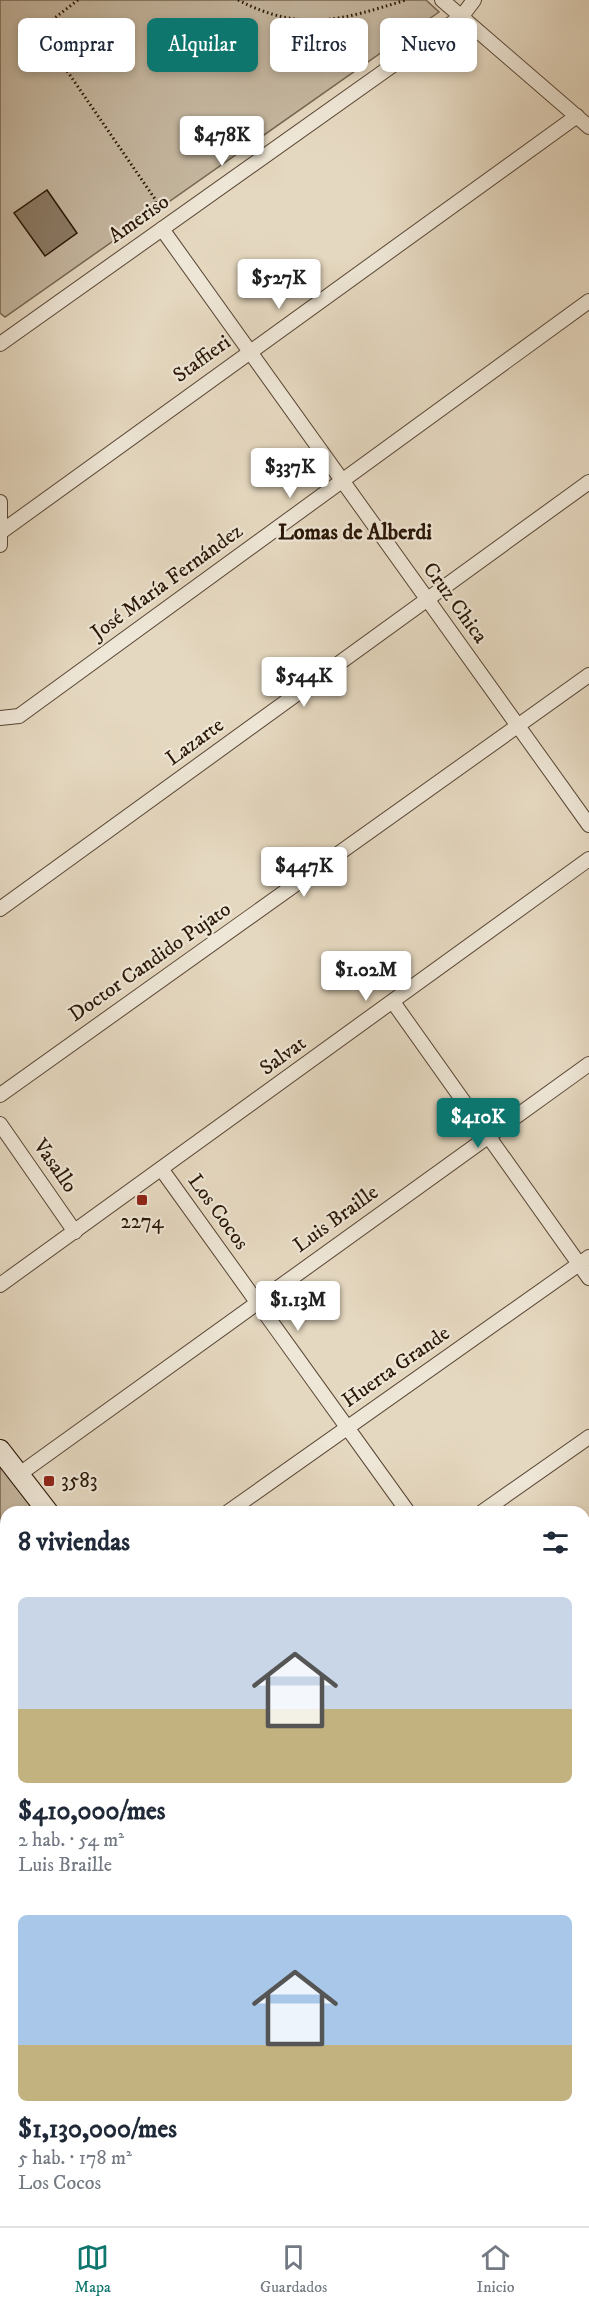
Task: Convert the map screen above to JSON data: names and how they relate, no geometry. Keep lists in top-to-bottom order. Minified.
{"streets":{"street":["Ameriso","Staffieri","José María Fernández","Cruz Chica","Lazarte","Doctor Candido Pujato","Salvat","Vasallo","Los Cocos","Luis Braille","Huerta Grande"]},"crossings":[["Ameriso","Cruz Chica"],["Staffieri","Cruz Chica"],["José María Fernández","Cruz Chica"],["Cruz Chica","Lazarte"],["Cruz Chica","Doctor Candido Pujato"],["Salvat","Vasallo"],["Salvat","Los Cocos"],["Los Cocos","Luis Braille"],["Los Cocos","Huerta Grande"]],"districts":["Lomas de Alberdi"],"places":{"transit":["2274","3583"]},"page":{"chip":["Comprar","Alquilar","Filtros","Nuevo"],"price":["$478K","$527K","$337K","$544K","$447K","$1.02M","$410K","$1.13M"],"heading":"8 viviendas","list":[{"name":"$410,000/mes","note":"2 hab. · 54 m² · Luis Braille"},{"name":"$1,130,000/mes","note":"5 hab. · 178 m² · Los Cocos"}],"tabs":["Mapa","Guardados","Inicio"]}}
